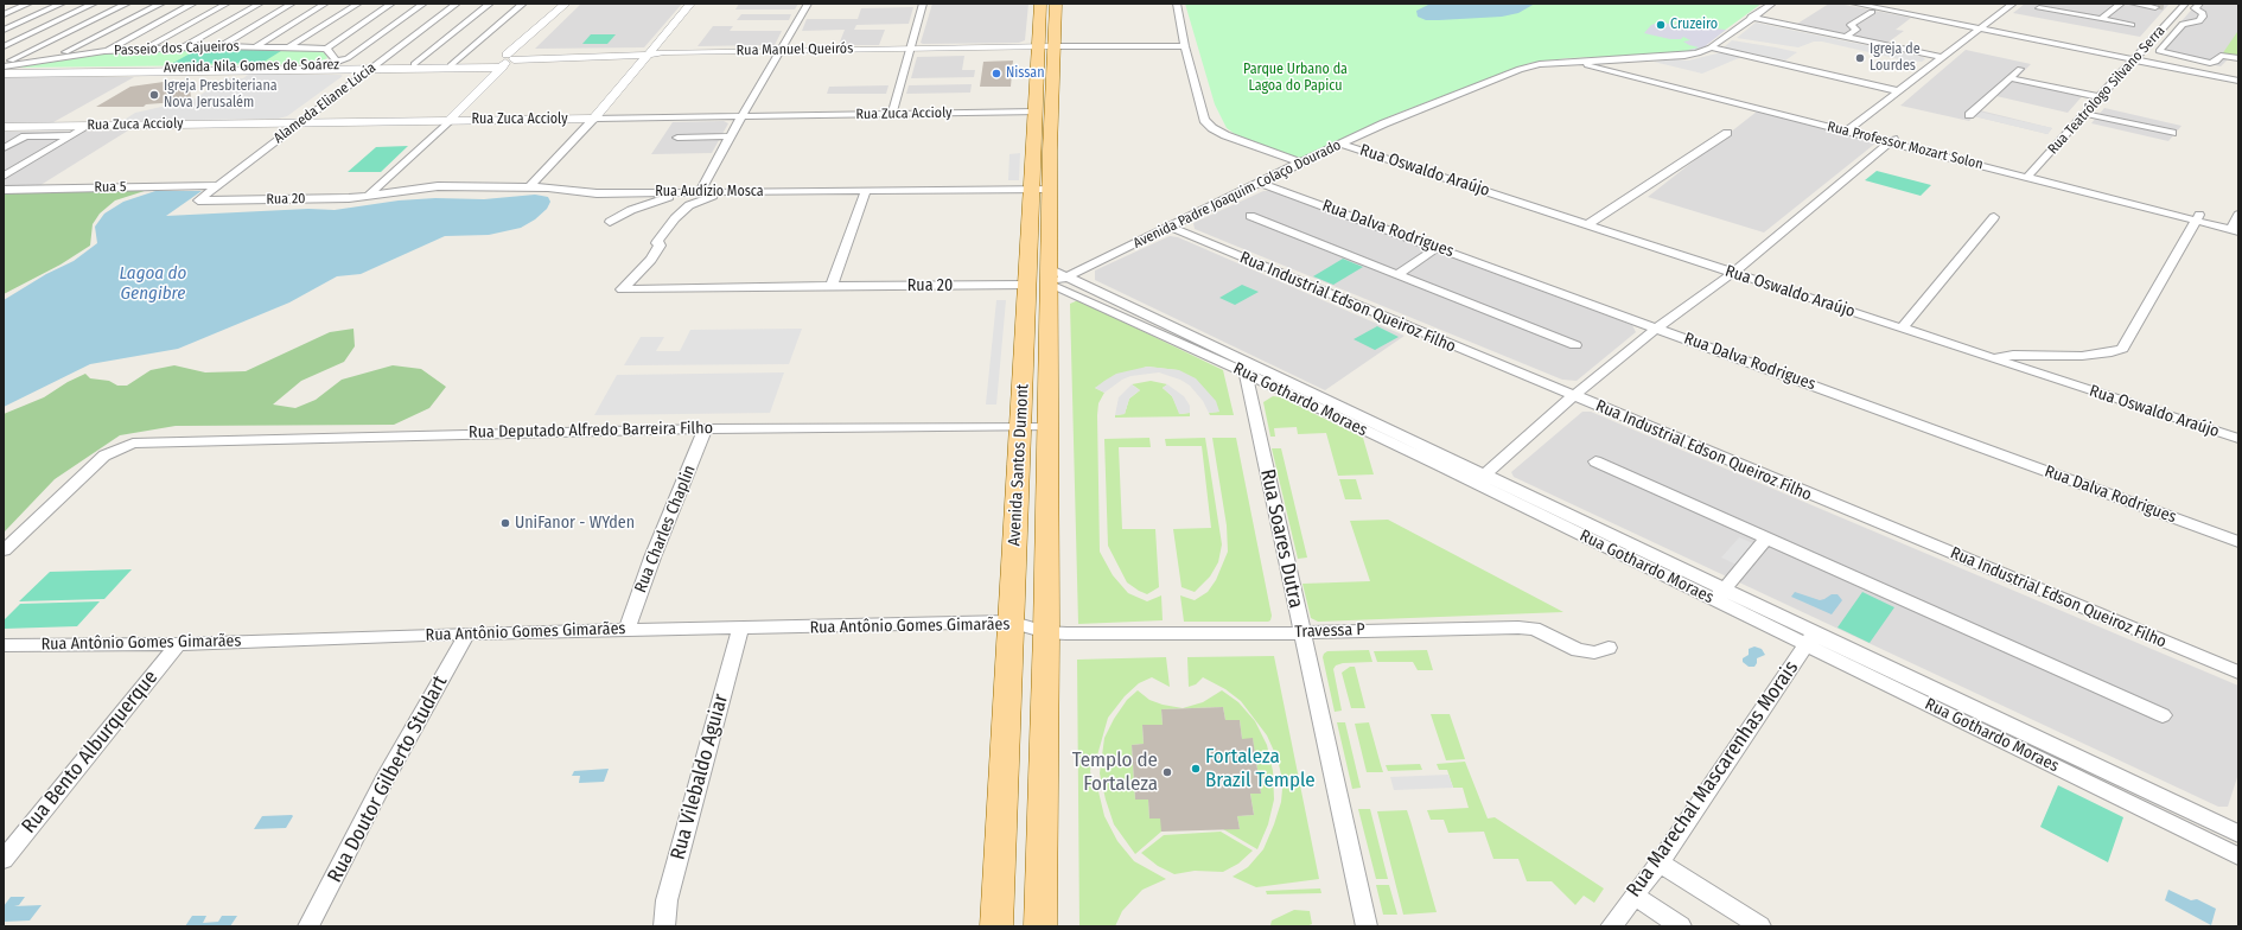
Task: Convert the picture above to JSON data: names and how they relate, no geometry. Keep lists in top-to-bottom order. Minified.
{"streets":{"main road":["Avenida Santos Dumont"],"street":["Passeio dos Cajueiros","Rua Manuel Queirós","Avenida Nila Gomes de Soárez","Rua Teatrólogo Silvano Serra","Alameda Eliane Lúcia","Rua Zuca Accioly","Rua Professor Mozart Solon","Rua Oswaldo Araújo","Rua 5","Rua Audízio Mosca","Avenida Padre Joaquim Colaço Dourado","Rua 20","Rua Dalva Rodrigues","Rua Industrial Edson Queiroz Filho","Rua Gothardo Moraes","Rua Deputado Alfredo Barreira Filho","Rua Charles Chaplin","Rua Soares Dutra","Rua Antônio Gomes Gimarães","Travessa P","Rua Bento Alburquerque","Rua Vilebaldo Aguiar","Rua Doutor Gilberto Studart","Rua Marechal Mascarenhas Morais"]},"crossings":[["Passeio dos Cajueiros","Avenida Nila Gomes de Soárez"],["Rua Manuel Queirós","Avenida Nila Gomes de Soárez"],["Rua Manuel Queirós","Avenida Santos Dumont"],["Avenida Nila Gomes de Soárez","Alameda Eliane Lúcia"],["Rua Teatrólogo Silvano Serra","Rua Professor Mozart Solon"],["Alameda Eliane Lúcia","Rua Zuca Accioly"],["Alameda Eliane Lúcia","Rua 5"],["Alameda Eliane Lúcia","Rua 20"],["Rua Zuca Accioly","Avenida Santos Dumont"],["Rua Professor Mozart Solon","Avenida Padre Joaquim Colaço Dourado"],["Rua Oswaldo Araújo","Avenida Padre Joaquim Colaço Dourado"],["Rua Audízio Mosca","Rua 20"],["Rua Audízio Mosca","Avenida Santos Dumont"],["Avenida Padre Joaquim Colaço Dourado","Rua Dalva Rodrigues"],["Avenida Padre Joaquim Colaço Dourado","Rua Industrial Edson Queiroz Filho"],["Avenida Padre Joaquim Colaço Dourado","Rua Gothardo Moraes"],["Rua 20","Avenida Santos Dumont"],["Rua Gothardo Moraes","Avenida Santos Dumont"],["Rua Gothardo Moraes","Rua Soares Dutra"],["Rua Gothardo Moraes","Rua Marechal Mascarenhas Morais"],["Rua Deputado Alfredo Barreira Filho","Avenida Santos Dumont"],["Rua Deputado Alfredo Barreira Filho","Rua Charles Chaplin"],["Avenida Santos Dumont","Rua Antônio Gomes Gimarães"],["Avenida Santos Dumont","Travessa P"],["Rua Charles Chaplin","Rua Antônio Gomes Gimarães"],["Rua Soares Dutra","Travessa P"],["Rua Antônio Gomes Gimarães","Travessa P"],["Rua Antônio Gomes Gimarães","Rua Bento Alburquerque"],["Rua Antônio Gomes Gimarães","Rua Vilebaldo Aguiar"],["Rua Antônio Gomes Gimarães","Rua Doutor Gilberto Studart"]],"water":["Lagoa do Gengibre"],"parks":["Parque Urbano da Lagoa do Papicu"],"places":["Cruzeiro","Igreja de Lourdes","Nissan","Igreja Presbiteriana Nova Jerusalém","UniFanor - WYden","Fortaleza Brazil Temple","Templo de Fortaleza"]}
